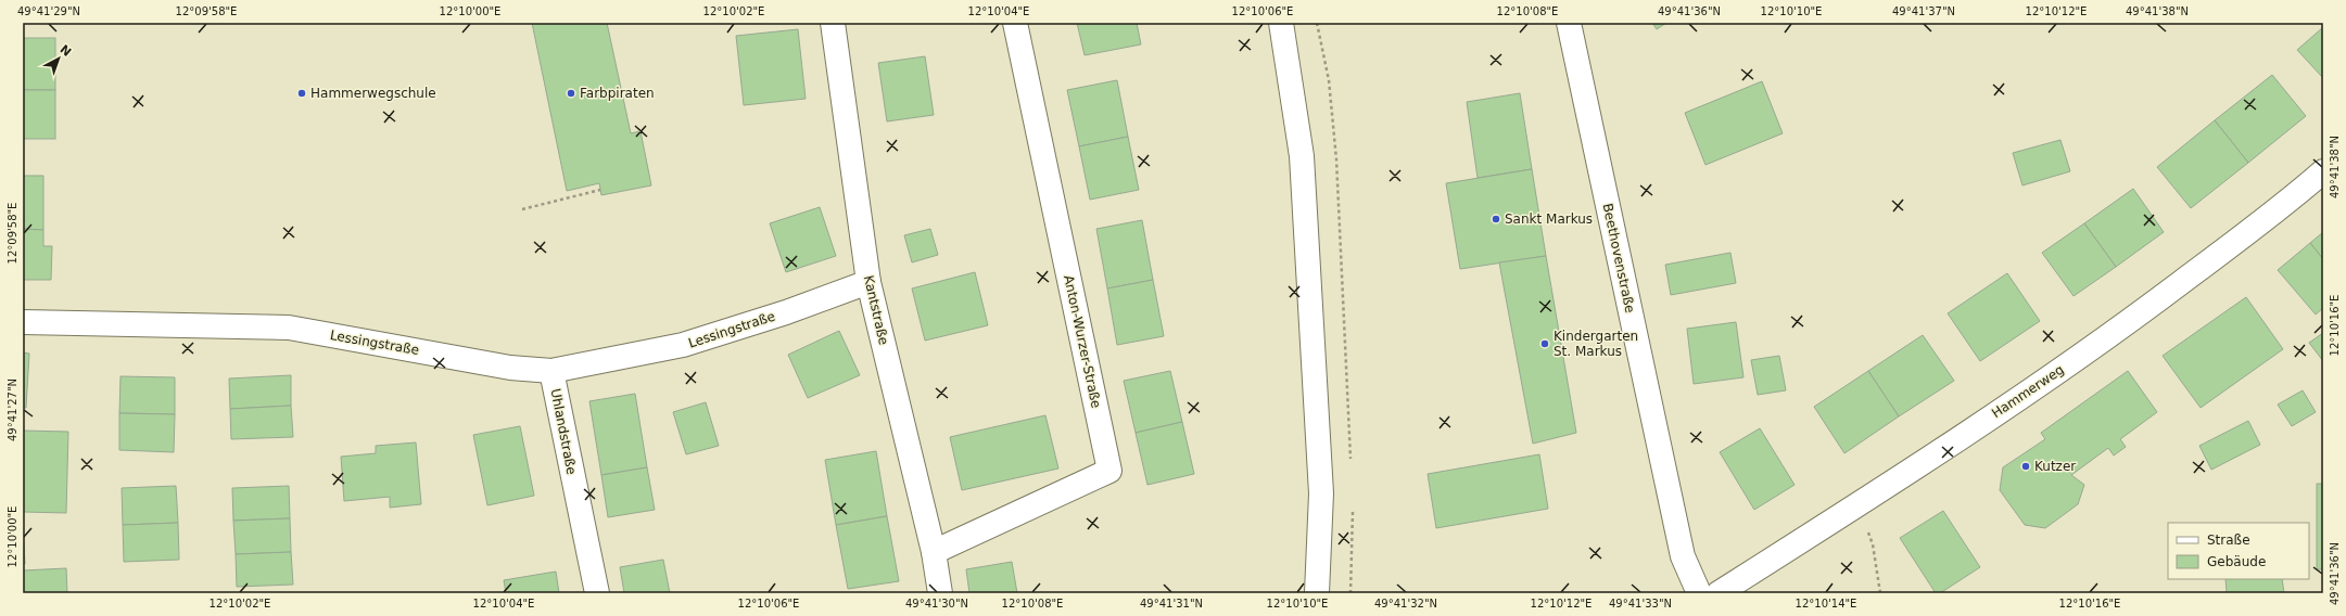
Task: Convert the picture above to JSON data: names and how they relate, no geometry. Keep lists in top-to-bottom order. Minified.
{"streets":{"street":["Beethovenstraße","Kantstraße","Lessingstraße","Anton-Wurzer-Straße","Hammerweg","Uhlandstraße"]},"crossings":[["Kantstraße","Lessingstraße"],["Kantstraße","Anton-Wurzer-Straße"],["Lessingstraße","Uhlandstraße"]],"places":["Hammerwegschule","Farbpiraten","Sankt Markus","Kindergarten St. Markus","Kutzer"],"legend":["Straße","Gebäude"],"north":"top right","coordinates":["49°41'29\"N","12°09'58\"E","12°10'00\"E","12°10'02\"E","12°10'04\"E","12°10'06\"E","12°10'08\"E","49°41'36\"N","12°10'10\"E","49°41'37\"N","12°10'12\"E","49°41'38\"N","12°10'16\"E","49°41'27\"N","49°41'30\"N","49°41'31\"N","49°41'32\"N","49°41'33\"N","12°10'14\"E"]}
